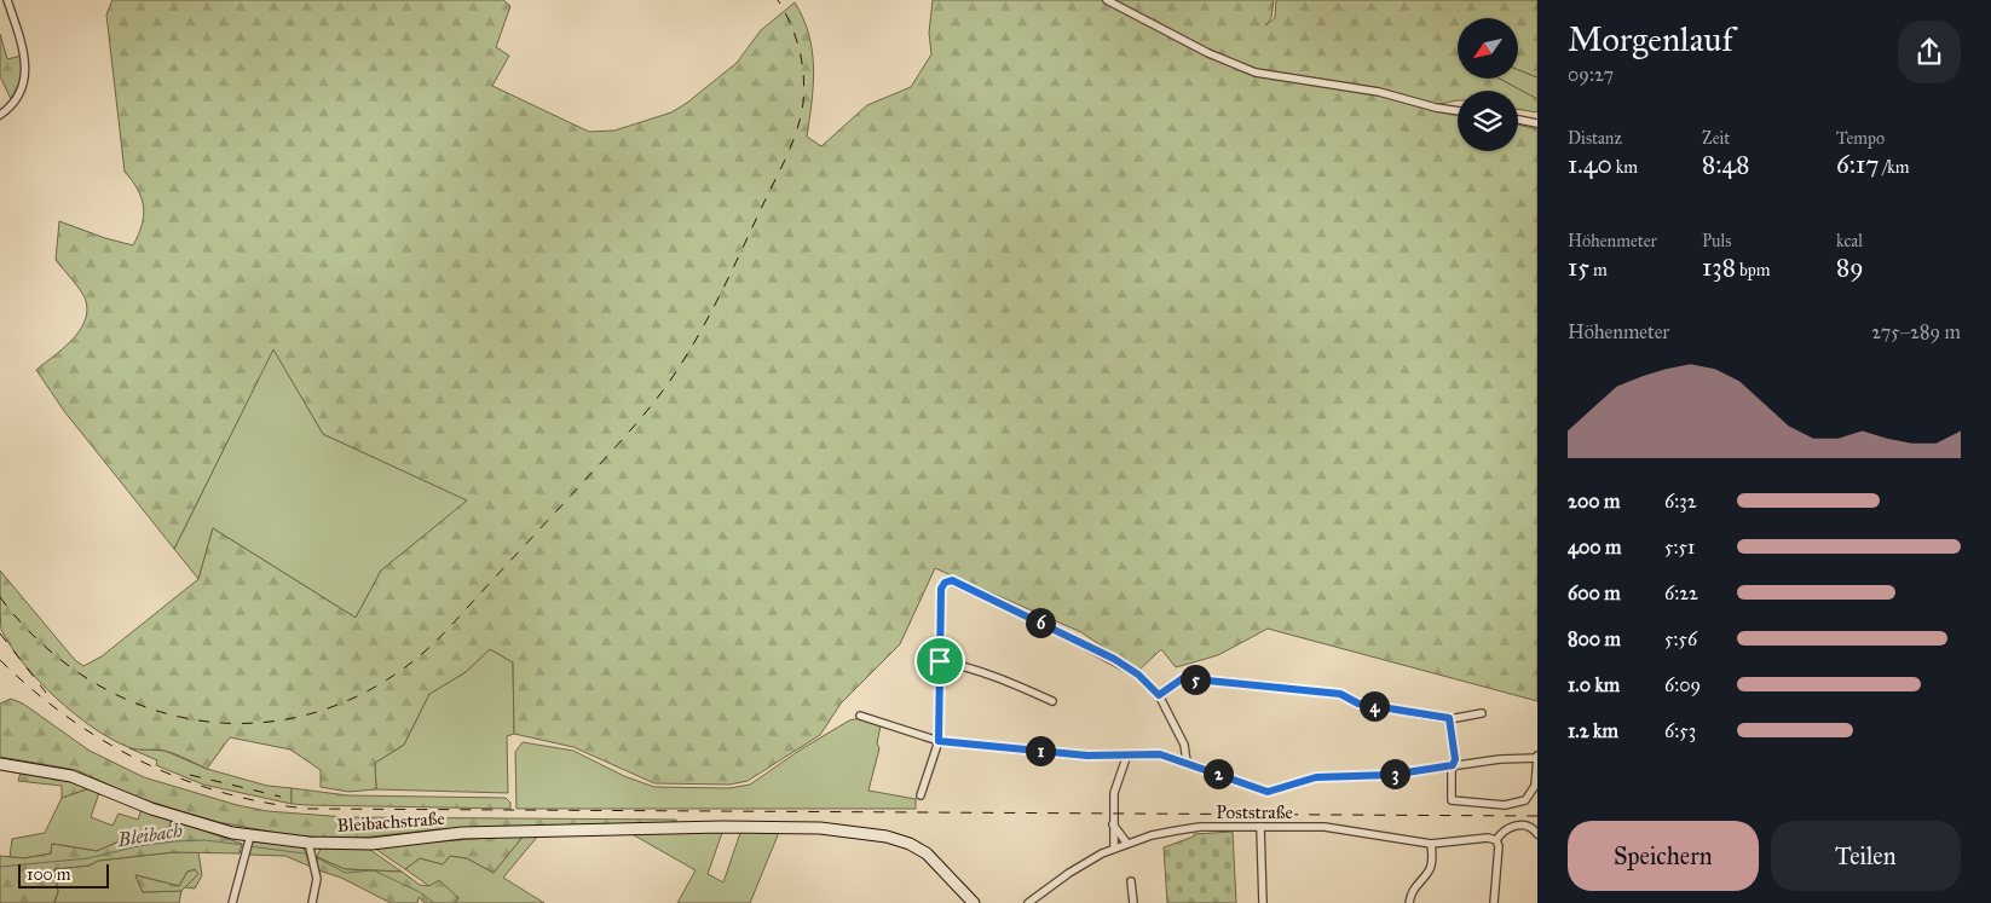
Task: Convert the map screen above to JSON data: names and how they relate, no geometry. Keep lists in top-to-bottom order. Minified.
{"streets":{"main road":["Bleibachstraße"],"street":["Poststraße"]},"water":["Bleibach"],"scale_bar":"100 m","north":"bottom left","page":{"heading":["Morgenlauf","09:27"],"stats":[["Distanz","1.40 km"],["Zeit","8:48"],["Tempo","6:17 /km"],["Höhenmeter","15 m"],["Puls","138 bpm"],["kcal","89"]],"chart":["Höhenmeter","275–289 m"],"list":[{"name":"200 m","note":"6:32"},{"name":"400 m","note":"5:51"},{"name":"600 m","note":"6:22"},{"name":"800 m","note":"5:56"},{"name":"1.0 km","note":"6:09"},{"name":"1.2 km","note":"6:53"}],"pins":["6","5","4","1","2","3"],"buttons":["Speichern","Teilen"],"scale":"100 m"}}
